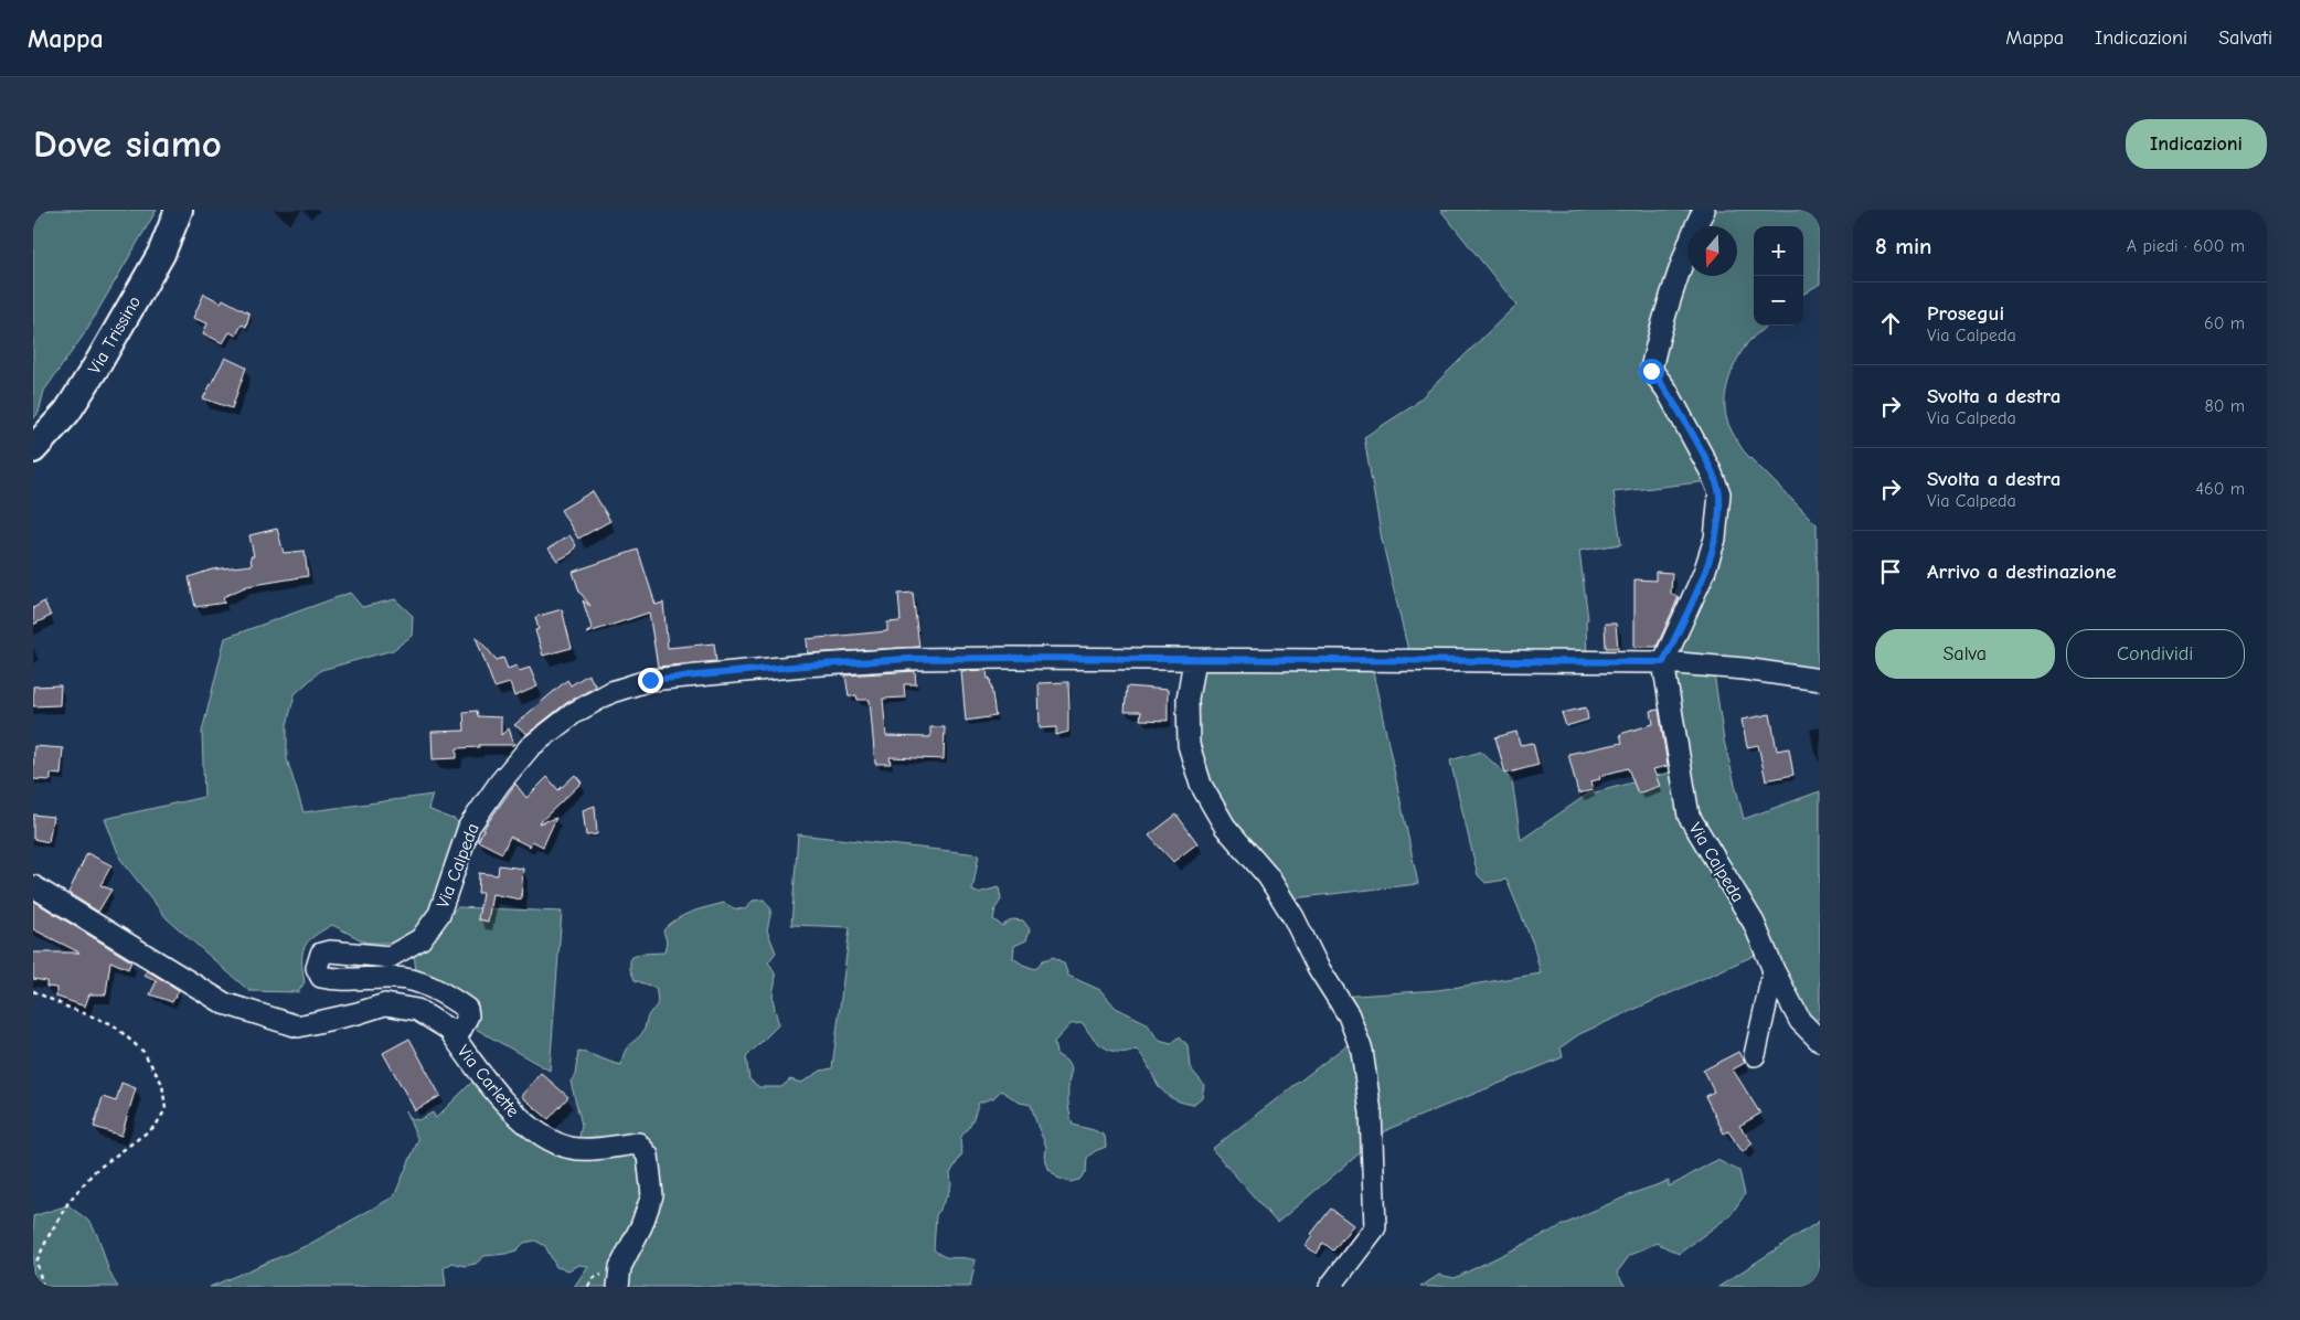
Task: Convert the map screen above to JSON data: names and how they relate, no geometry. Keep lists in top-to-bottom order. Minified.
{"streets":{"main road":["Via Trissino"],"street":["Via Calpeda","Via Carlette"]},"crossings":[["Via Calpeda","Via Carlette"]],"north":"bottom","page":{"header":"Mappa","nav":["Mappa","Indicazioni","Salvati"],"buttons":["Indicazioni",["Salva","Condividi"]],"title":"Dove siamo","heading":["8 min","A piedi · 600 m"],"map_buttons":["+","−"],"list":[["Prosegui","Via Calpeda","60 m"],["Svolta a destra","Via Calpeda","80 m"],["Svolta a destra","Via Calpeda","460 m"],"Arrivo a destinazione"]}}
